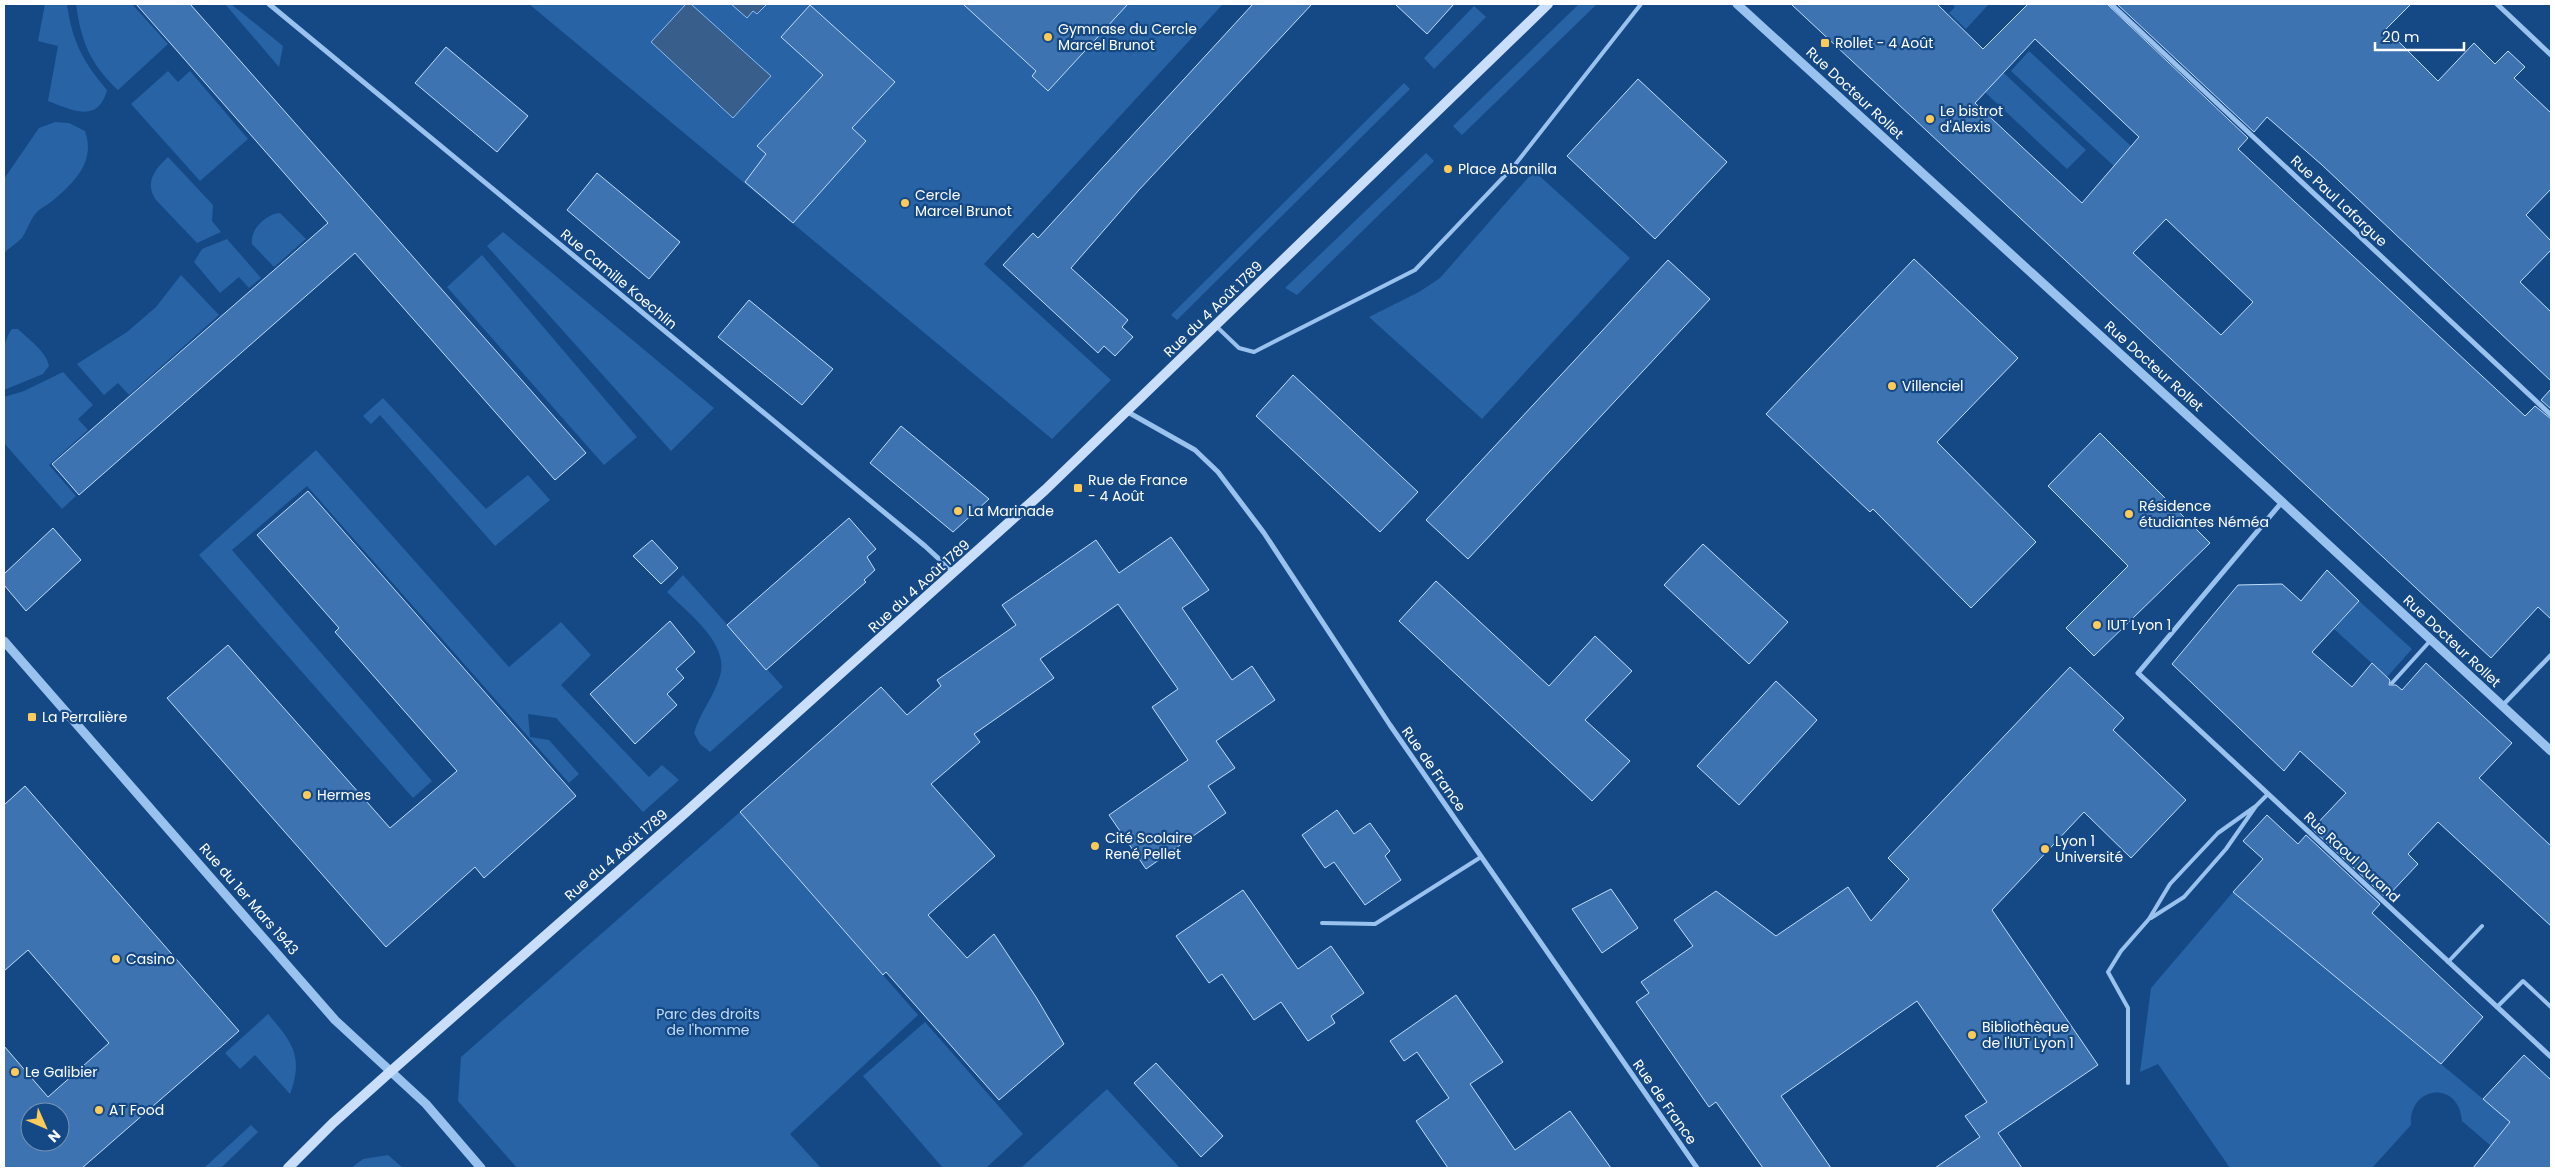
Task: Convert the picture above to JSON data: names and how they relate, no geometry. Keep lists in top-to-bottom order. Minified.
{"streets":{"main road":["Rue du 4 Août 1789"],"street":["Rue Docteur Rollet","Rue Paul Lafargue","Rue Camille Koechlin","Rue de France","Rue Raoul Durand","Rue du 1er Mars 1943"]},"crossings":[["Rue Docteur Rollet","Rue Raoul Durand"],["Rue Camille Koechlin","Rue du 4 Août 1789"],["Rue du 4 Août 1789","Rue de France"],["Rue du 4 Août 1789","Rue du 1er Mars 1943"]],"parks":["Parc des droits de l'homme"],"places":{"other":["Gymnase du Cercle Marcel Brunot","Le bistrot d'Alexis","Place Abanilla","Cercle Marcel Brunot","Villenciel","La Marinade","Résidence étudiantes Néméa","IUT Lyon 1","Hermes","Cité Scolaire René Pellet","Lyon 1 Université","Casino","Bibliothèque de l'IUT Lyon 1","Le Galibier","AT Food"],"transit":["Rollet - 4 Août","Rue de France - 4 Août","La Perralière"]},"scale_bar":"20 m","north":"bottom right"}
